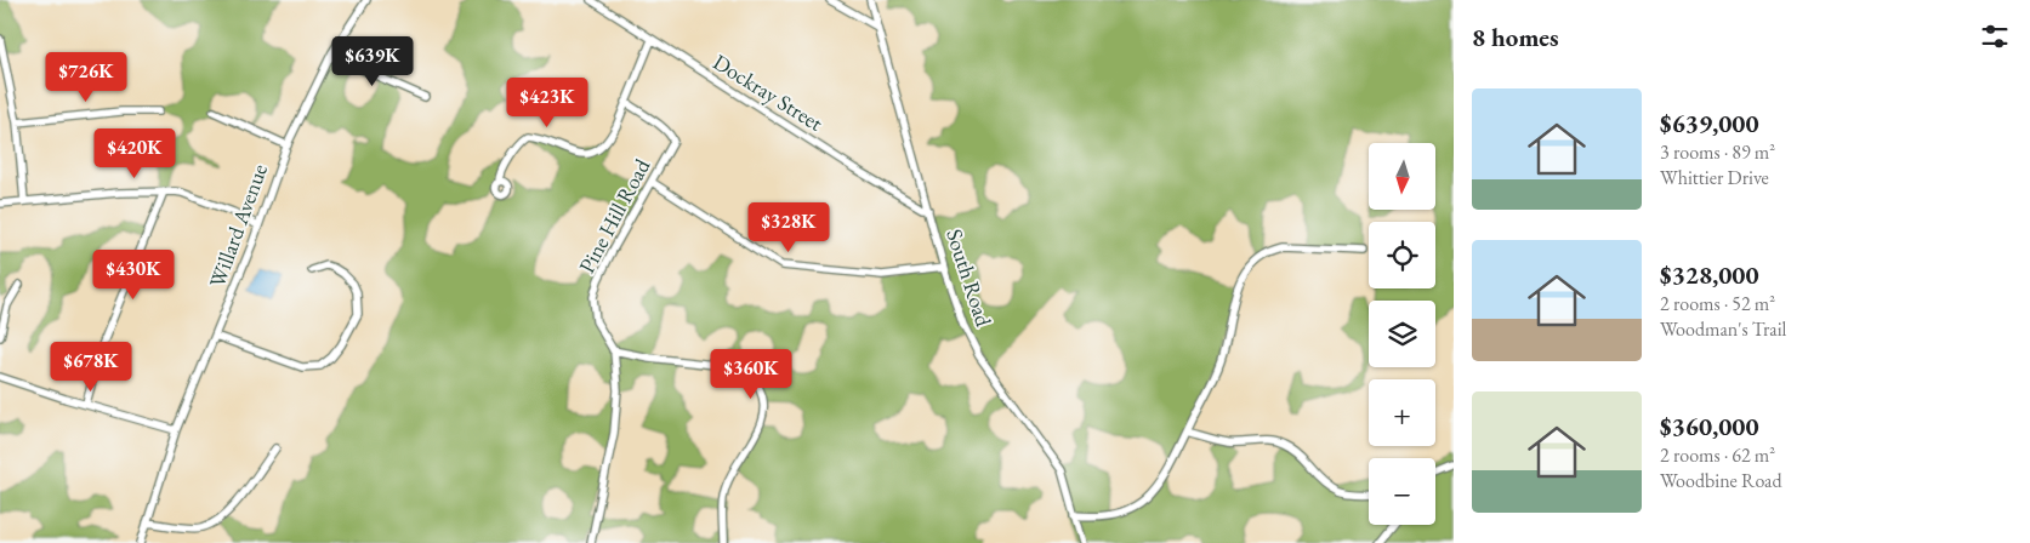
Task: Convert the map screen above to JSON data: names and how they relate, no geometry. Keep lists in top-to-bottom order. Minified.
{"streets":{"street":["Dockray Street","Pine Hill Road","Willard Avenue","South Road"]},"crossings":[["Dockray Street","South Road"]],"north":"bottom","page":{"heading":"8 homes","price":["$639K","$726K","$423K","$420K","$328K","$430K","$678K","$360K"],"list":[{"name":"$639,000","note":"3 rooms · 89 m² · Whittier Drive"},{"name":"$328,000","note":"2 rooms · 52 m² · Woodman's Trail"},{"name":"$360,000","note":"2 rooms · 62 m² · Woodbine Road"}],"map_buttons":["+","−"]}}
